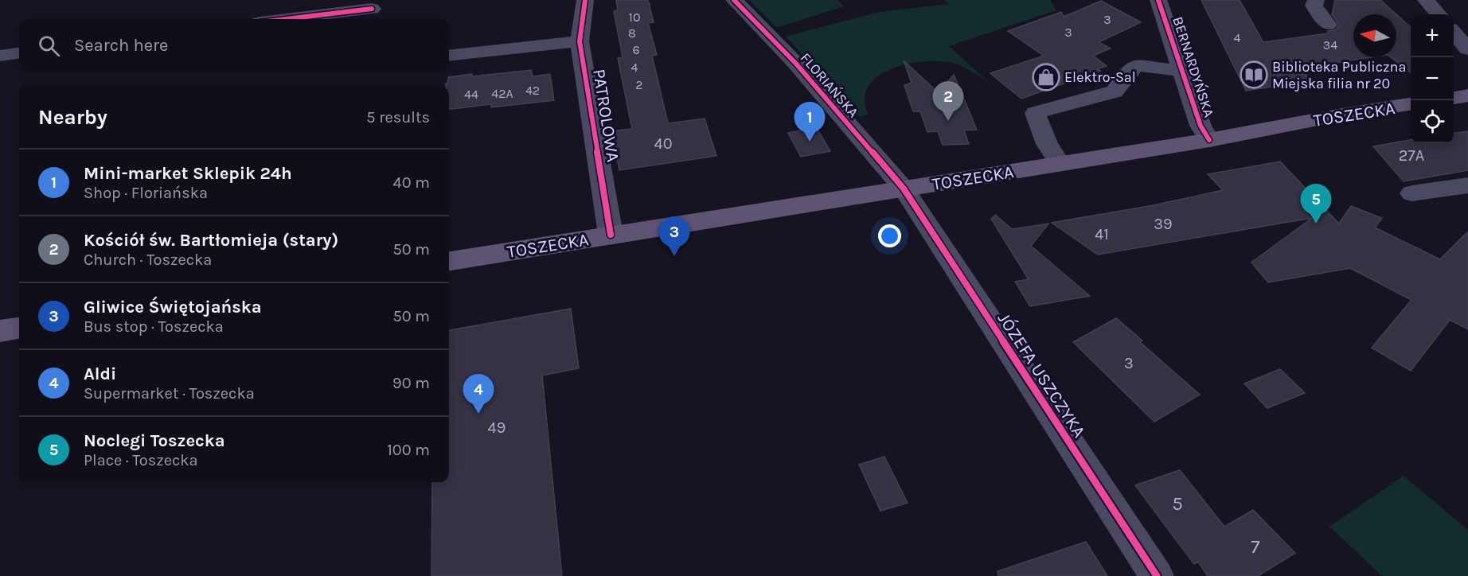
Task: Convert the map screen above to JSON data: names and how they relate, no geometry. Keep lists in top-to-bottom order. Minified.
{"streets":{"main road":["TOSZECKA"],"street":["BERNARDYŃSKA","FLORIAŃSKA","PATROLOWA","JÓZEFA USZCZYKA"]},"crossings":[["BERNARDYŃSKA","TOSZECKA"],["FLORIAŃSKA","TOSZECKA"],["FLORIAŃSKA","JÓZEFA USZCZYKA"],["TOSZECKA","PATROLOWA"],["TOSZECKA","JÓZEFA USZCZYKA"]],"places":{"library":["Biblioteka Publiczna Miejska filia nr 20"],"shop":["Elektro-Sal"]},"house_numbers":["10","3","3","8","4","34","6","4","2","42","42A","44","40","27A","39","41","3","49","5","7"],"north":"left","page":{"map_buttons":["+","−"],"search":"Search here","pins":["2","1","5","3","4"],"heading":["Nearby","5 results"],"list":[{"mark":"1","name":"Mini-market Sklepik 24h","note":"Shop · Floriańska","value":"40 m"},{"mark":"2","name":"Kościół św. Bartłomieja (stary)","note":"Church · Toszecka","value":"50 m"},{"mark":"3","name":"Gliwice Świętojańska","note":"Bus stop · Toszecka","value":"50 m"},{"mark":"4","name":"Aldi","note":"Supermarket · Toszecka","value":"90 m"},{"mark":"5","name":"Noclegi Toszecka","note":"Place · Toszecka","value":"100 m"}]}}
